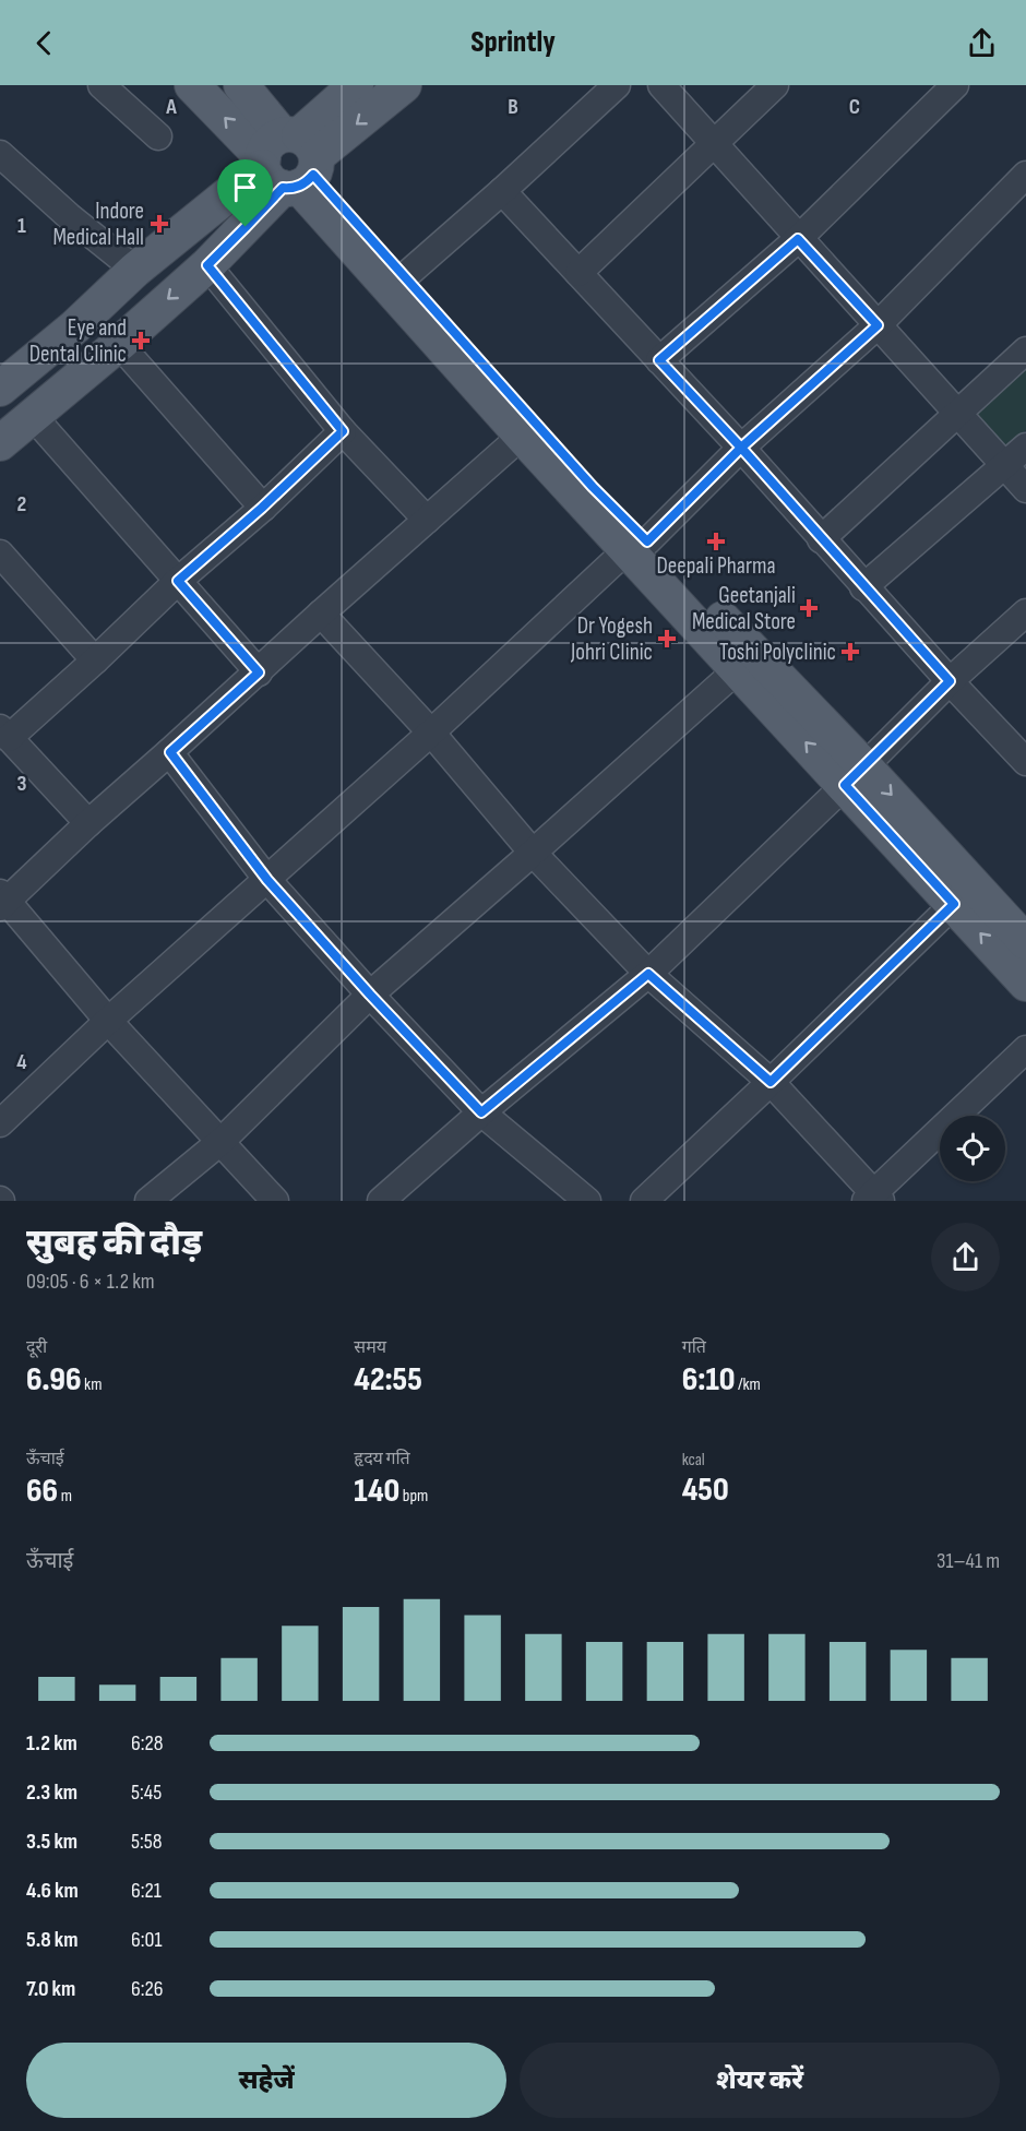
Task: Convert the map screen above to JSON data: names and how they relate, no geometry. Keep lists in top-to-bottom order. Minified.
{"places":{"health":["Indore Medical Hall","Eye and Dental Clinic","Deepali Pharma","Geetanjali Medical Store","Dr Yogesh Johri Clinic","Toshi Polyclinic"]},"page":{"header":"Sprintly","heading":["सुबह की दौड़","09:05 · 6 × 1.2 km"],"stats":[["दूरी","6.96 km"],["समय","42:55"],["गति","6:10 /km"],["ऊँचाई","66 m"],["हृदय गति","140 bpm"],["kcal","450"]],"chart":["ऊँचाई","31–41 m"],"list":[{"name":"1.2 km","note":"6:28"},{"name":"2.3 km","note":"5:45"},{"name":"3.5 km","note":"5:58"},{"name":"4.6 km","note":"6:21"},{"name":"5.8 km","note":"6:01"},{"name":"7.0 km","note":"6:26"}],"buttons":["सहेजें","शेयर करें"]},"grid":{"columns":["A","B","C"],"rows":["1","2","3","4"]}}
